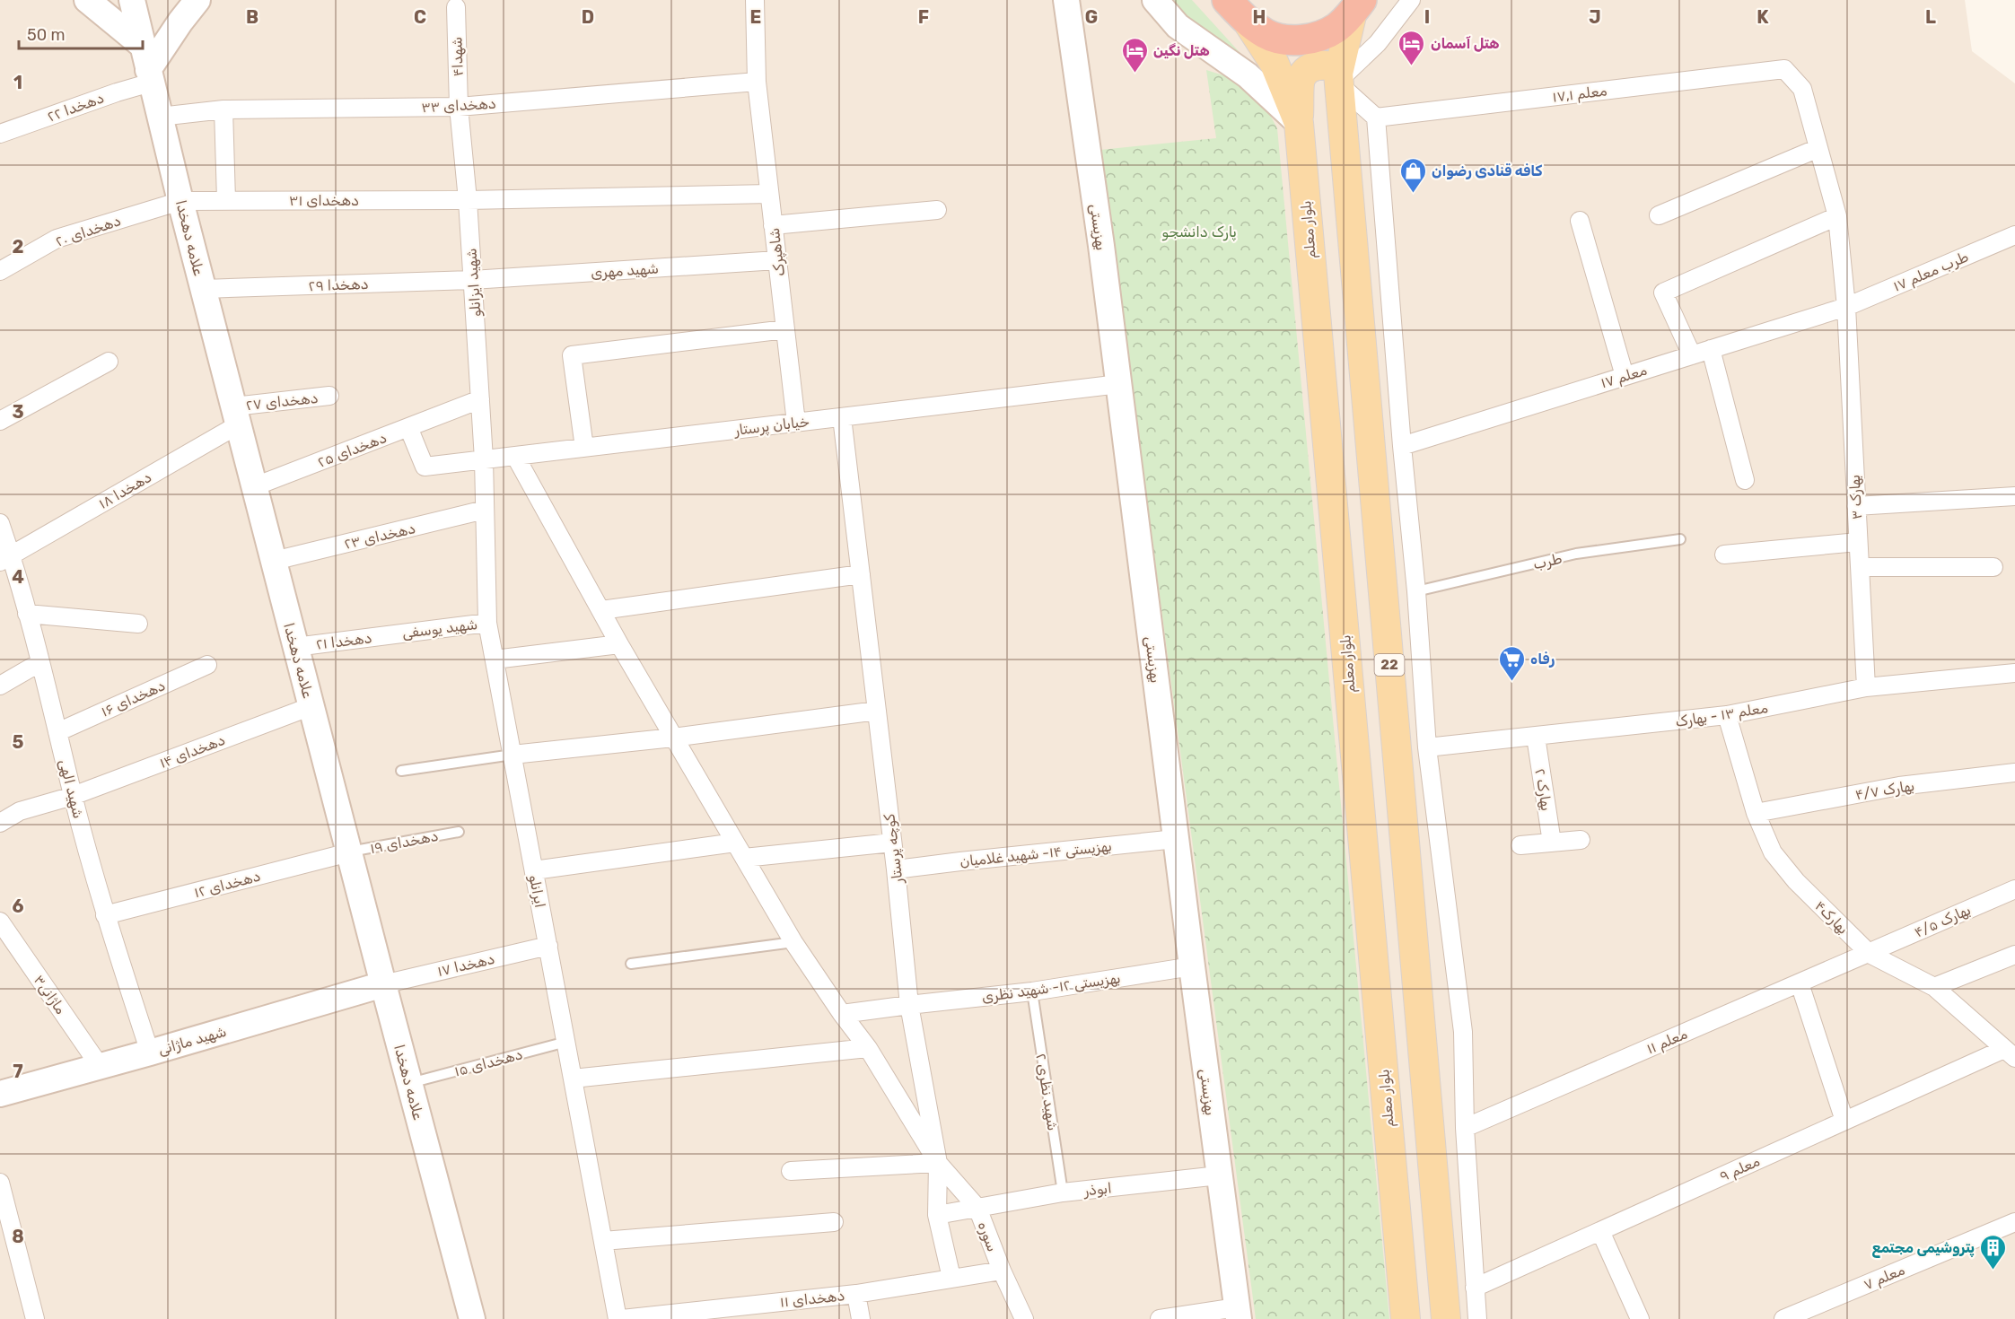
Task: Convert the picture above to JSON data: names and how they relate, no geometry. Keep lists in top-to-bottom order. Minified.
{"streets":{"main road":["بلوار معلم","22"],"street":["شهدا۴","معلم ۱۷٫۱","دهخدای ۳۳","دهخدا ۲۲","دهخدای ۳۱","بهزیستی","دهخدای ۲۰","علامه دهخدا","شاهپرک","شهید مهری","طرب معلم ۱۷","شهید ایزانلو","دهخدا ۲۹","معلم ۱۷","دهخدای ۲۷","خیابان پرستار","دهخدای ۲۵","دهخدا ۱۸","بهارک ۳","دهخدای ۲۳","شهید یوسفی","دهخدا ۲۱","دهخدای ۱۶","معلم ۱۳ - بهارک","دهخدای ۱۴","شهید الهی","بهارک ۲","بهارک ۴/۷","کوچه پرستار","بهزیستی ۱۴- شهید غلامیان","دهخدای ۱۲","ایرانلو","بهارک۴","بهارک ۴/۵","دهخدا ۱۷","بهزیستی ۱۲- شهید نظری","ماژانی۳","شهید ماژانی","معلم ۱۱","معلم ۹","ابوذر","سوره","معلم ۷","دهخدای ۱۱"],"lane":["طرب","دهخدای ۱۹","دهخدای ۱۵","شهید نظری ۲"]},"crossings":[["شهدا۴","دهخدای ۳۳"],["شهدا۴","شهید ایزانلو"],["معلم ۱۷٫۱","بهارک ۳"],["دهخدای ۳۳","علامه دهخدا"],["دهخدای ۳۳","شاهپرک"],["دهخدای ۳۳","شهید ایزانلو"],["دهخدا ۲۲","علامه دهخدا"],["دهخدای ۳۱","دهخدای ۲۰"],["دهخدای ۳۱","علامه دهخدا"],["دهخدای ۳۱","شاهپرک"],["دهخدای ۳۱","شهید ایزانلو"],["بهزیستی","خیابان پرستار"],["بهزیستی","بهزیستی ۱۴- شهید غلامیان"],["بهزیستی","بهزیستی ۱۲- شهید نظری"],["بهزیستی","ابوذر"],["دهخدای ۲۰","علامه دهخدا"],["علامه دهخدا","دهخدا ۲۹"],["علامه دهخدا","دهخدای ۲۷"],["علامه دهخدا","دهخدای ۲۵"],["علامه دهخدا","دهخدا ۱۸"],["علامه دهخدا","دهخدای ۲۳"],["علامه دهخدا","دهخدا ۲۱"],["علامه دهخدا","دهخدای ۱۴"],["علامه دهخدا","دهخدای ۱۹"],["علامه دهخدا","دهخدای ۱۲"],["علامه دهخدا","دهخدا ۱۷"],["علامه دهخدا","شهید ماژانی"],["علامه دهخدا","دهخدای ۱۵"],["شاهپرک","شهید مهری"],["شاهپرک","خیابان پرستار"],["شهید مهری","شهید ایزانلو"],["شهید مهری","دهخدا ۲۹"],["طرب معلم ۱۷","معلم ۱۷"],["طرب معلم ۱۷","بهارک ۳"],["شهید ایزانلو","دهخدا ۲۹"],["شهید ایزانلو","خیابان پرستار"],["شهید ایزانلو","دهخدای ۲۵"],["شهید ایزانلو","ایرانلو"],["معلم ۱۷","بهارک ۳"],["دهخدای ۲۷","دهخدا ۱۸"],["خیابان پرستار","دهخدای ۲۵"],["خیابان پرستار","کوچه پرستار"],["خیابان پرستار","ایرانلو"],["خیابان پرستار","سوره"],["دهخدا ۱۸","شهید الهی"],["بهارک ۳","معلم ۱۳ - بهارک"],["دهخدای ۲۳","ایرانلو"],["شهید یوسفی","دهخدا ۲۱"],["شهید یوسفی","ایرانلو"],["دهخدای ۱۶","شهید الهی"],["معلم ۱۳ - بهارک","بهارک ۲"],["معلم ۱۳ - بهارک","بهارک۴"],["دهخدای ۱۴","شهید الهی"],["شهید الهی","دهخدای ۱۲"],["شهید الهی","شهید ماژانی"],["بهارک ۴/۷","بهارک۴"],["دهخدای ۱۹","دهخدای ۱۲"],["کوچه پرستار","بهزیستی ۱۴- شهید غلامیان"],["کوچه پرستار","بهزیستی ۱۲- شهید نظری"],["کوچه پرستار","ابوذر"],["کوچه پرستار","سوره"],["کوچه پرستار","دهخدای ۱۱"],["ایرانلو","دهخدا ۱۷"],["ایرانلو","دهخدای ۱۵"],["بهارک۴","بهارک ۴/۵"],["بهارک۴","معلم ۱۱"],["بهارک۴","معلم ۹"],["بهارک ۴/۵","معلم ۱۱"],["دهخدا ۱۷","شهید ماژانی"],["بهزیستی ۱۲- شهید نظری","شهید نظری ۲"],["بهزیستی ۱۲- شهید نظری","سوره"],["ماژانی۳","شهید ماژانی"],["شهید نظری ۲","ابوذر"],["ابوذر","سوره"],["سوره","دهخدای ۱۱"]],"parks":["پارک دانشجو"],"places":{"hotel":["هتل آسمان","هتل نگین"],"shop":["کافه قنادی رضوان"],"supermarket":["رفاه"],"building":["پتروشیمی مجتمع"]},"scale_bar":"50 m","grid":{"columns":["B","C","D","E","F","G","H","I","J","K","L"],"rows":["1","2","3","4","5","6","7","8"]}}
